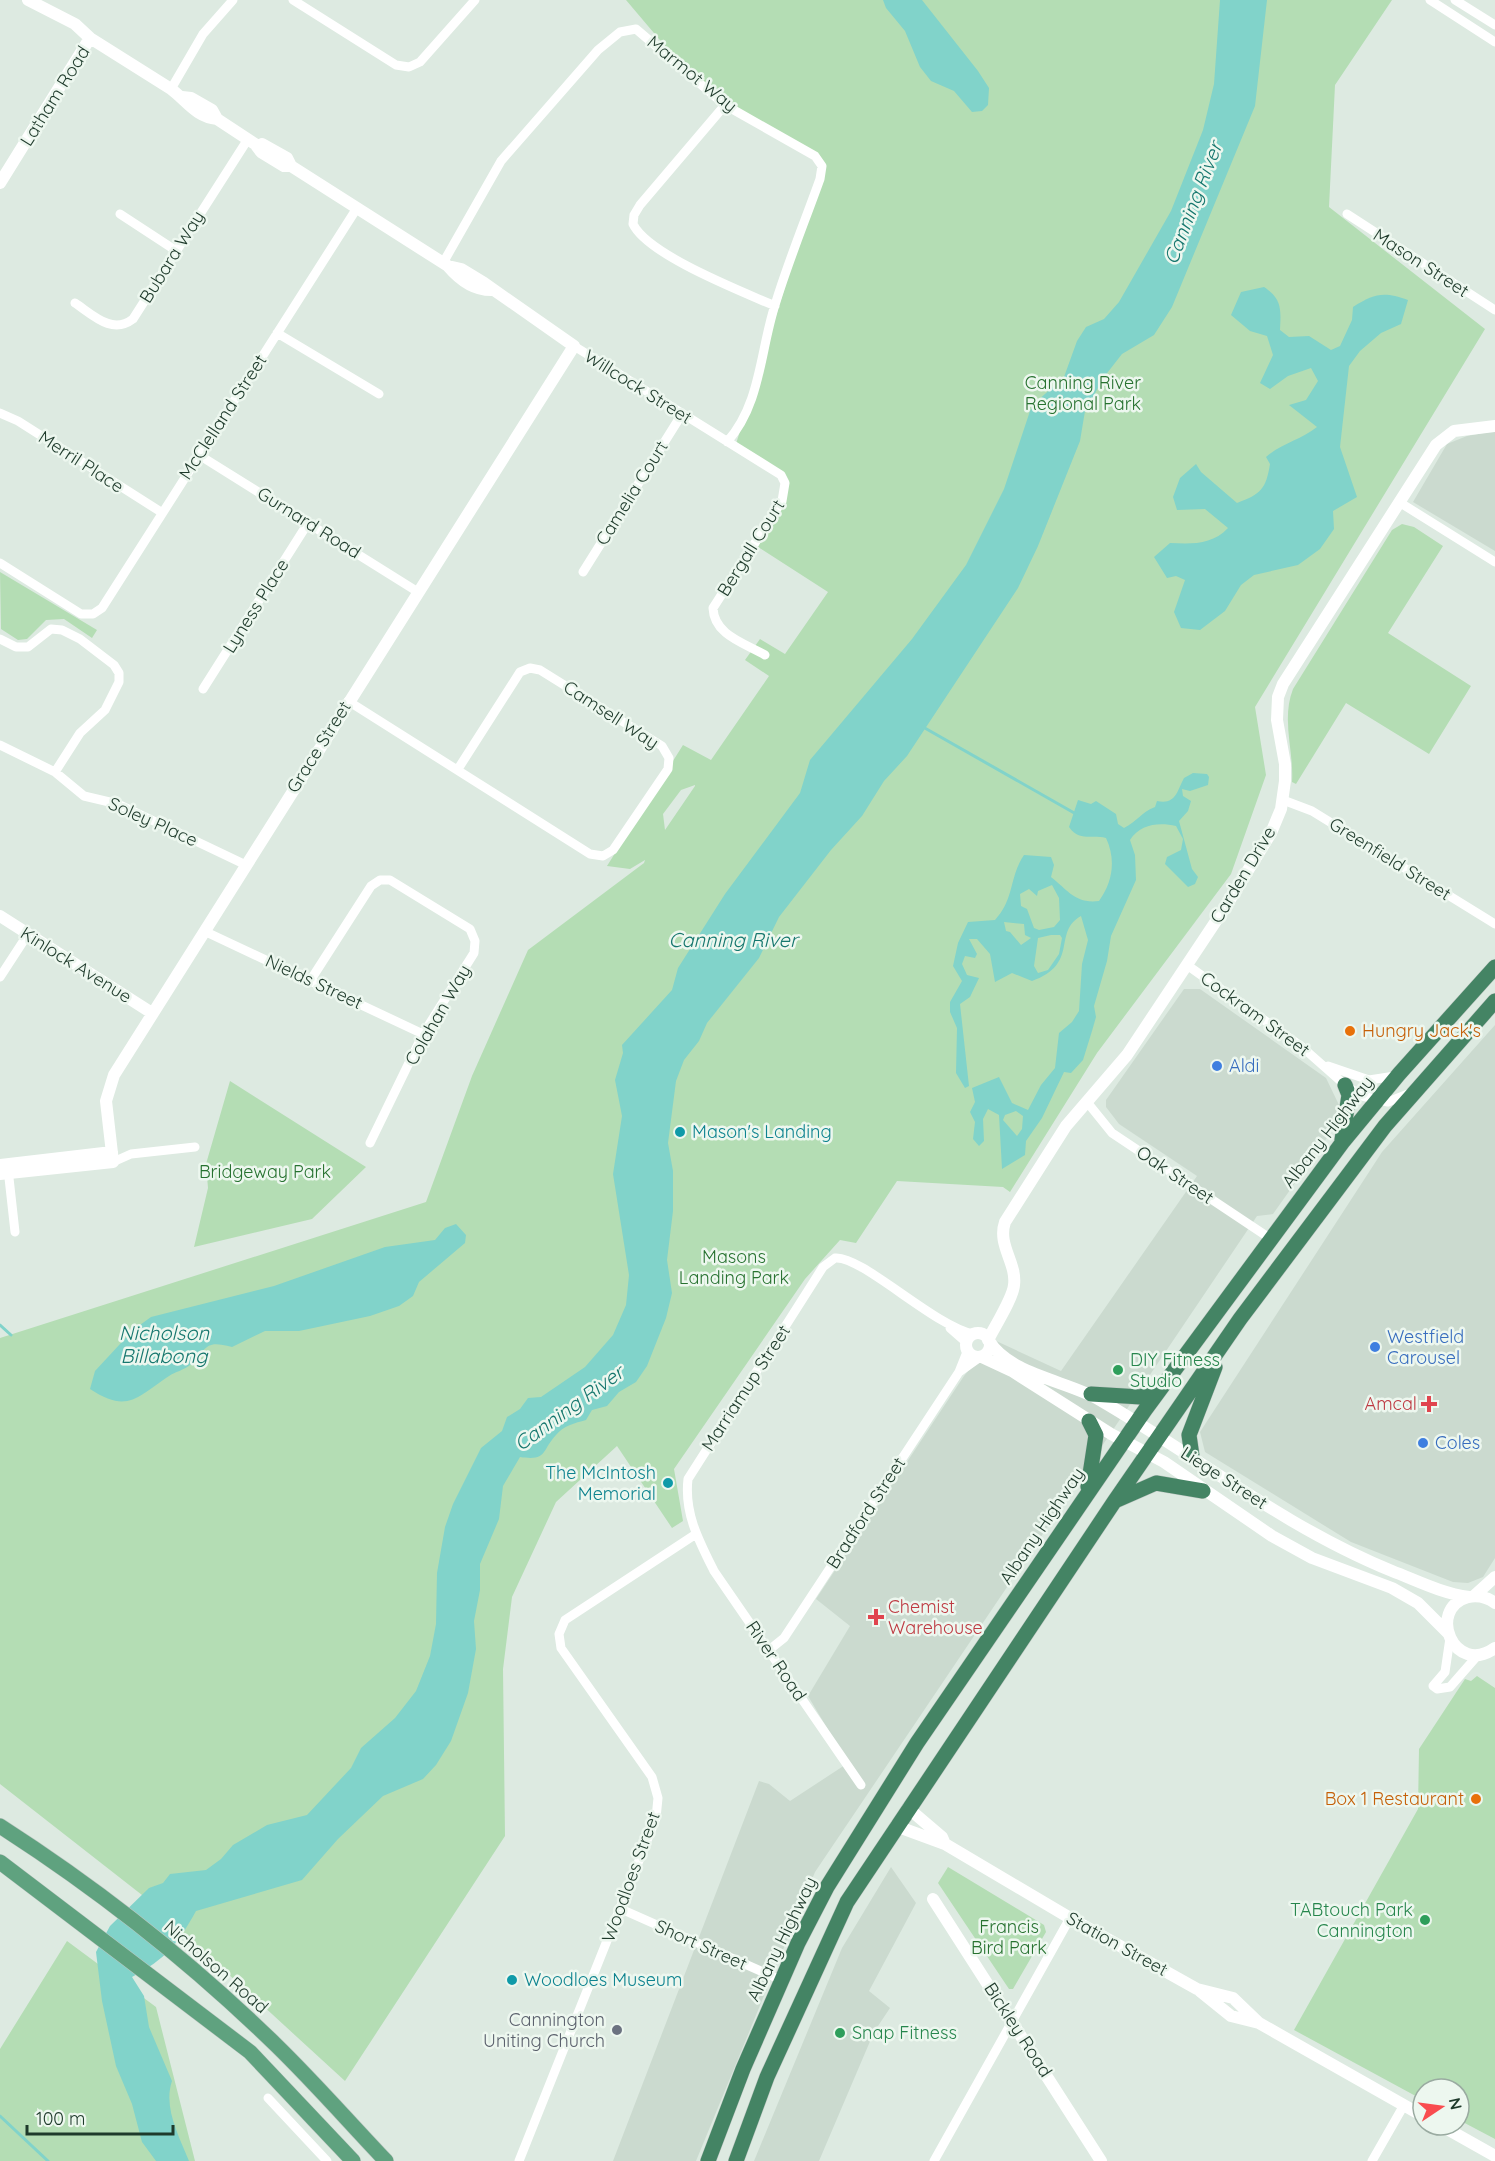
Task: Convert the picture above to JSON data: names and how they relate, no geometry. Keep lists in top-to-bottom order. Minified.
{"streets":{"highway":["Albany Highway"],"main road":["Nicholson Road"],"street":["Marmot Way","Latham Road","Bubara Way","Mason Street","Willcock Street","McClelland Street","Merril Place","Camelia Court","Gurnard Road","Bergall Court","Lyness Place","Camsell Way","Grace Street","Soley Place","Greenfield Street","Carden Drive","Kinlock Avenue","Nields Street","Cockram Street","Colahan Way","Oak Street","Marriamup Street","Liege Street","Bradford Street","River Road","Woodloes Street","Station Street","Short Street","Bickley Road"]},"crossings":[["Marmot Way","Willcock Street"],["Latham Road","Willcock Street"],["Bubara Way","Willcock Street"],["Willcock Street","McClelland Street"],["Willcock Street","Camelia Court"],["Willcock Street","Bergall Court"],["Willcock Street","Grace Street"],["McClelland Street","Merril Place"],["McClelland Street","Gurnard Road"],["Gurnard Road","Lyness Place"],["Gurnard Road","Grace Street"],["Camsell Way","Grace Street"],["Grace Street","Soley Place"],["Grace Street","Kinlock Avenue"],["Grace Street","Nields Street"],["Greenfield Street","Carden Drive"],["Carden Drive","Cockram Street"],["Carden Drive","Oak Street"],["Carden Drive","Liege Street"],["Carden Drive","Bradford Street"],["Nields Street","Colahan Way"],["Cockram Street","Albany Highway"],["Albany Highway","Oak Street"],["Albany Highway","Liege Street"],["Albany Highway","Short Street"],["Marriamup Street","Liege Street"],["Marriamup Street","River Road"],["Marriamup Street","Woodloes Street"],["Liege Street","Bradford Street"],["Bradford Street","River Road"],["River Road","Woodloes Street"],["Woodloes Street","Short Street"]],"water":["Canning River","Nicholson Billabong"],"parks":["Canning River Regional Park","Bridgeway Park","Masons Landing Park","Francis Bird Park"],"places":{"other":["Hungry Jack's","Aldi","Mason's Landing","Westfield Carousel","DIY Fitness Studio","Coles","The McIntosh Memorial","Box 1 Restaurant","TABtouch Park Cannington","Woodloes Museum","Cannington Uniting Church","Snap Fitness"],"health":["Amcal","Chemist Warehouse"]},"scale_bar":"100 m","north":"right"}
